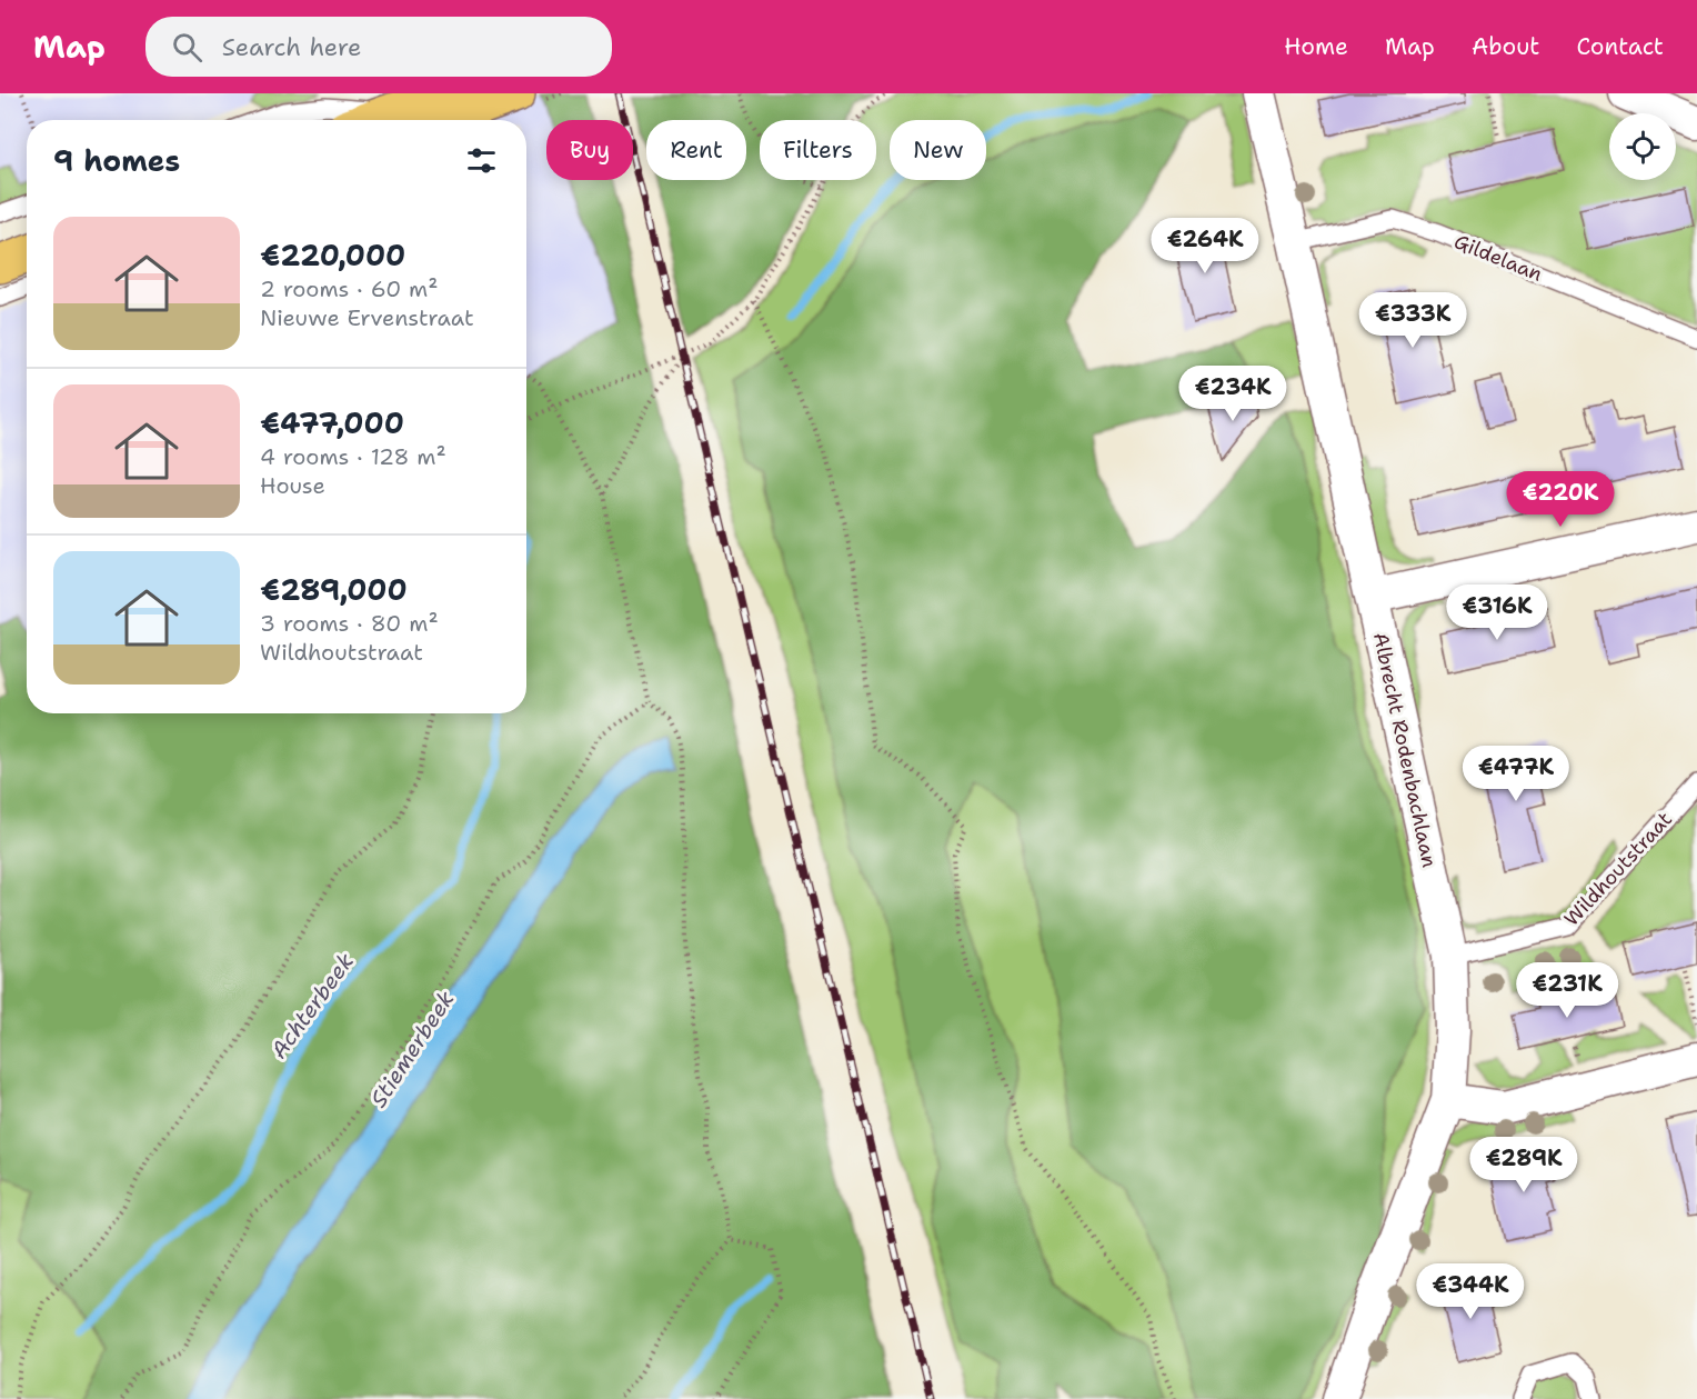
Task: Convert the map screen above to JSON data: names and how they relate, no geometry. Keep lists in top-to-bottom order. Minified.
{"streets":{"street":["Albrecht Rodenbachlaan"],"lane":["Gildelaan","Wildhoutstraat"]},"crossings":[["Gildelaan","Albrecht Rodenbachlaan"],["Albrecht Rodenbachlaan","Wildhoutstraat"]],"water":["Achterbeek","Stiemerbeek"],"page":{"header":"Map","search":"Search here","nav":["Home","Map","About","Contact"],"chip":["Buy","Rent","Filters","New"],"heading":"9 homes","list":[{"name":"€220,000","note":"2 rooms · 60 m² · Nieuwe Ervenstraat"},{"name":"€477,000","note":"4 rooms · 128 m² · House"},{"name":"€289,000","note":"3 rooms · 80 m² · Wildhoutstraat"}],"price":["€264K","€333K","€234K","€220K","€316K","€477K","€231K","€289K","€344K"]}}
